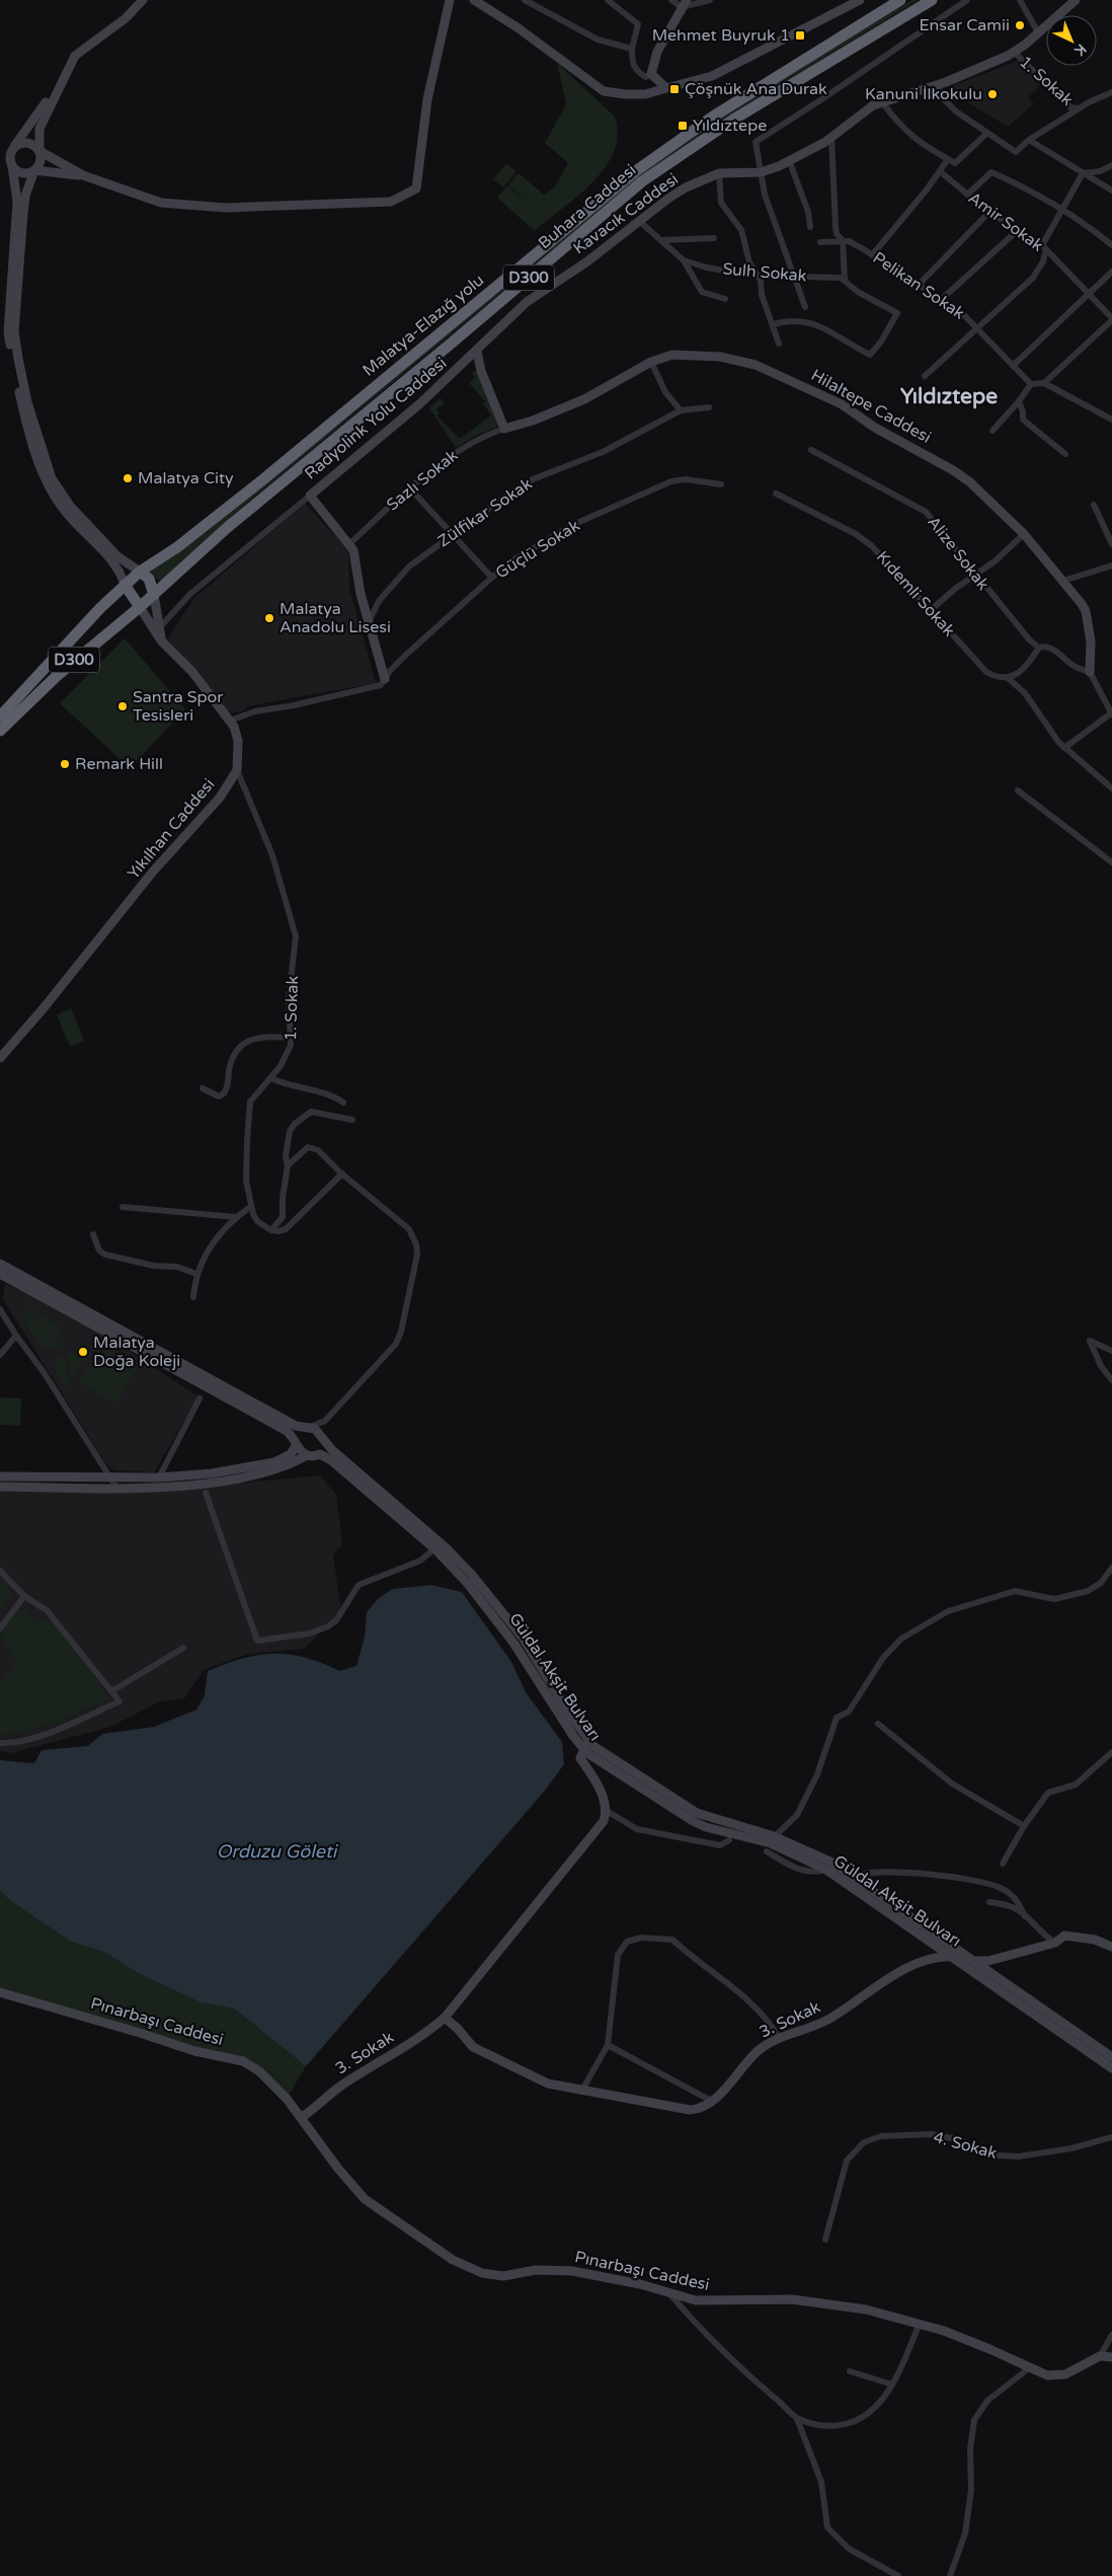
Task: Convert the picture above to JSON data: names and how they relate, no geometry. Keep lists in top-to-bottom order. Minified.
{"streets":{"highway":["Buhara Caddesi","D300","Malatya-Elazığ yolu"],"street":["1. Sokak","Kavacık Caddesi","Amir Sokak","Sulh Sokak","Pelikan Sokak","Hilaltepe Caddesi","Radyolink Yolu Caddesi","Sazlı Sokak","Zülfikar Sokak","Güçlü Sokak","Alize Sokak","Kıdemli Sokak","Yıkılhan Caddesi","Güldal Akşit Bulvarı","3. Sokak","Pınarbaşı Caddesi","4. Sokak"]},"crossings":[["1. Sokak","Kavacık Caddesi"],["1. Sokak","Yıkılhan Caddesi"],["Buhara Caddesi","D300"],["Kavacık Caddesi","Sulh Sokak"],["Kavacık Caddesi","Radyolink Yolu Caddesi"],["Hilaltepe Caddesi","Sazlı Sokak"],["Hilaltepe Caddesi","Alize Sokak"],["Radyolink Yolu Caddesi","Sazlı Sokak"],["Radyolink Yolu Caddesi","Zülfikar Sokak"],["Radyolink Yolu Caddesi","Güçlü Sokak"],["Güldal Akşit Bulvarı","3. Sokak"],["3. Sokak","Pınarbaşı Caddesi"]],"districts":["Yıldıztepe"],"water":["Orduzu Göleti"],"places":{"other":["Ensar Camii","Kanuni İlkokulu","Malatya City","Malatya Anadolu Lisesi","Santra Spor Tesisleri","Remark Hill","Malatya Doğa Koleji"],"transit":["Mehmet Buyruk 1","Çöşnük Ana Durak","Yıldıztepe"]},"north":"bottom right"}
